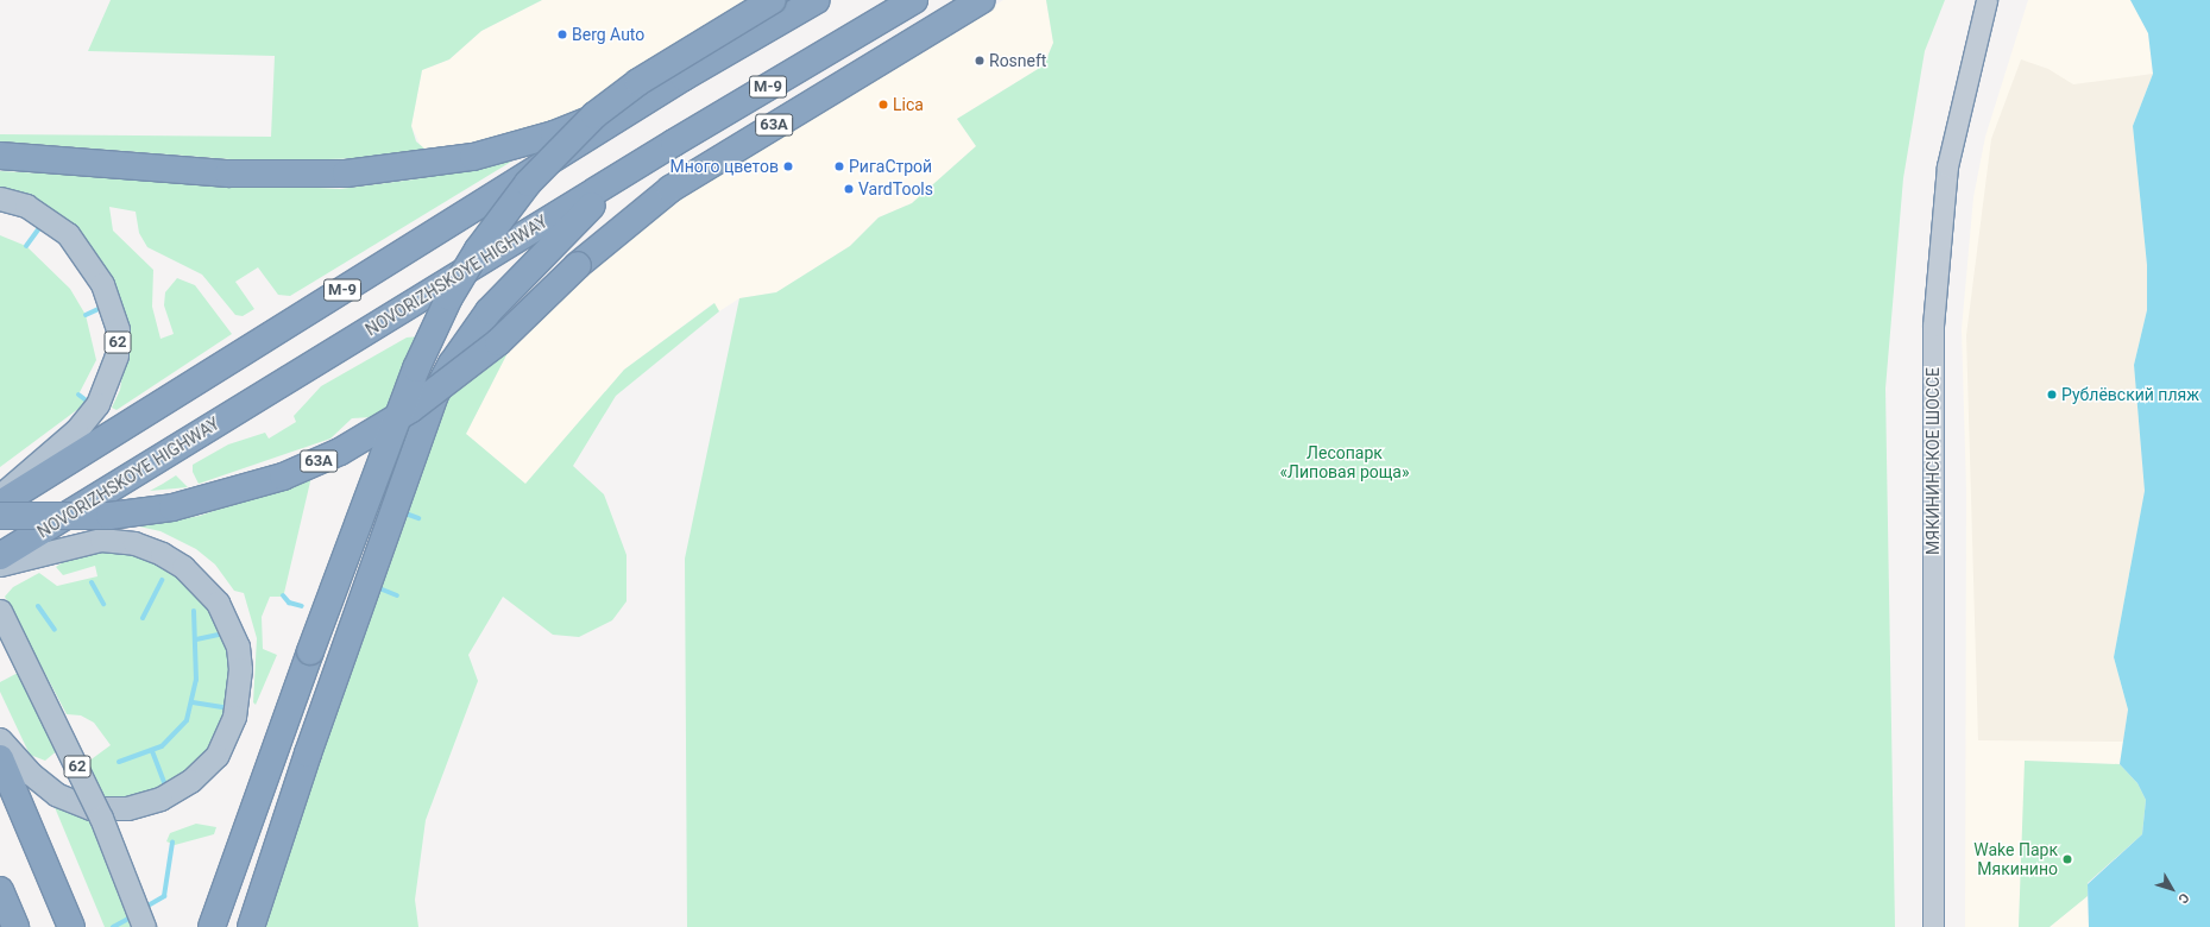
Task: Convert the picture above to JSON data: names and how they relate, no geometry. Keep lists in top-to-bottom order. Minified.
{"streets":{"highway":["М-9","63A","NOVORIZHSKOYE HIGHWAY"],"main road":["62"],"street":["МЯКИНИНСКОЕ ШОССЕ"]},"parks":["Лесопарк «Липовая роща»"],"places":["Berg Auto","Rosneft","Lica","Много цветов","РигаСтрой","VardTools","Рублёвский пляж","Wake Парк Мякинино"],"north":"bottom right"}
